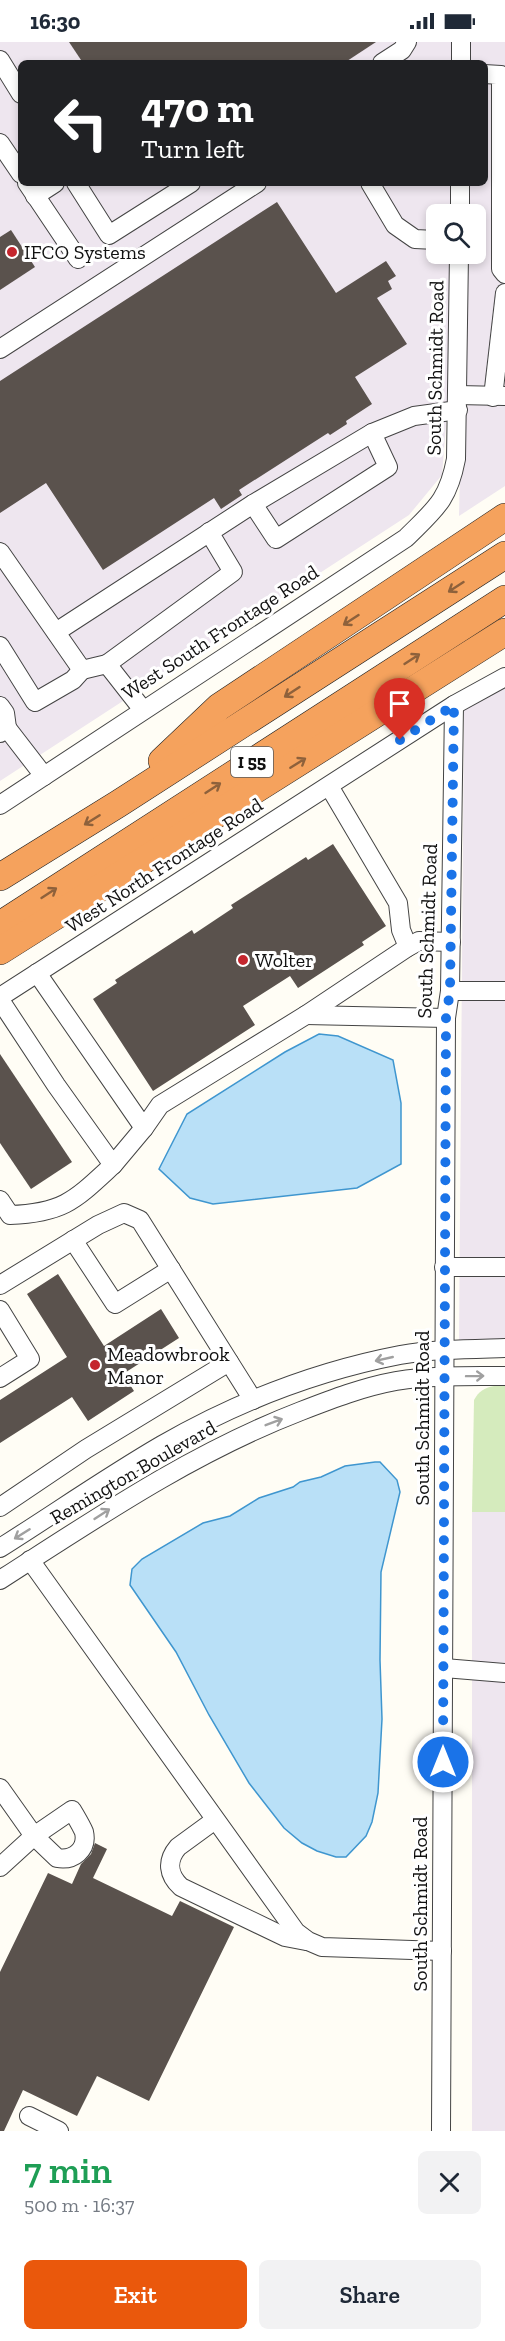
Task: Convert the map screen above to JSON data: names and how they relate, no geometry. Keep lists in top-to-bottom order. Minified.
{"streets":{"highway":["I 55"],"street":["South Schmidt Road","West South Frontage Road","West North Frontage Road","Remington Boulevard"]},"crossings":[["South Schmidt Road","West South Frontage Road"],["South Schmidt Road","West North Frontage Road"],["South Schmidt Road","Remington Boulevard"]],"places":["IFCO Systems","Wolter","Meadowbrook Manor"],"page":{"status":"16:30","turn":["470 m","Turn left"],"heading":["7 min","500 m · 16:37"],"buttons":["Exit","Share"]}}
